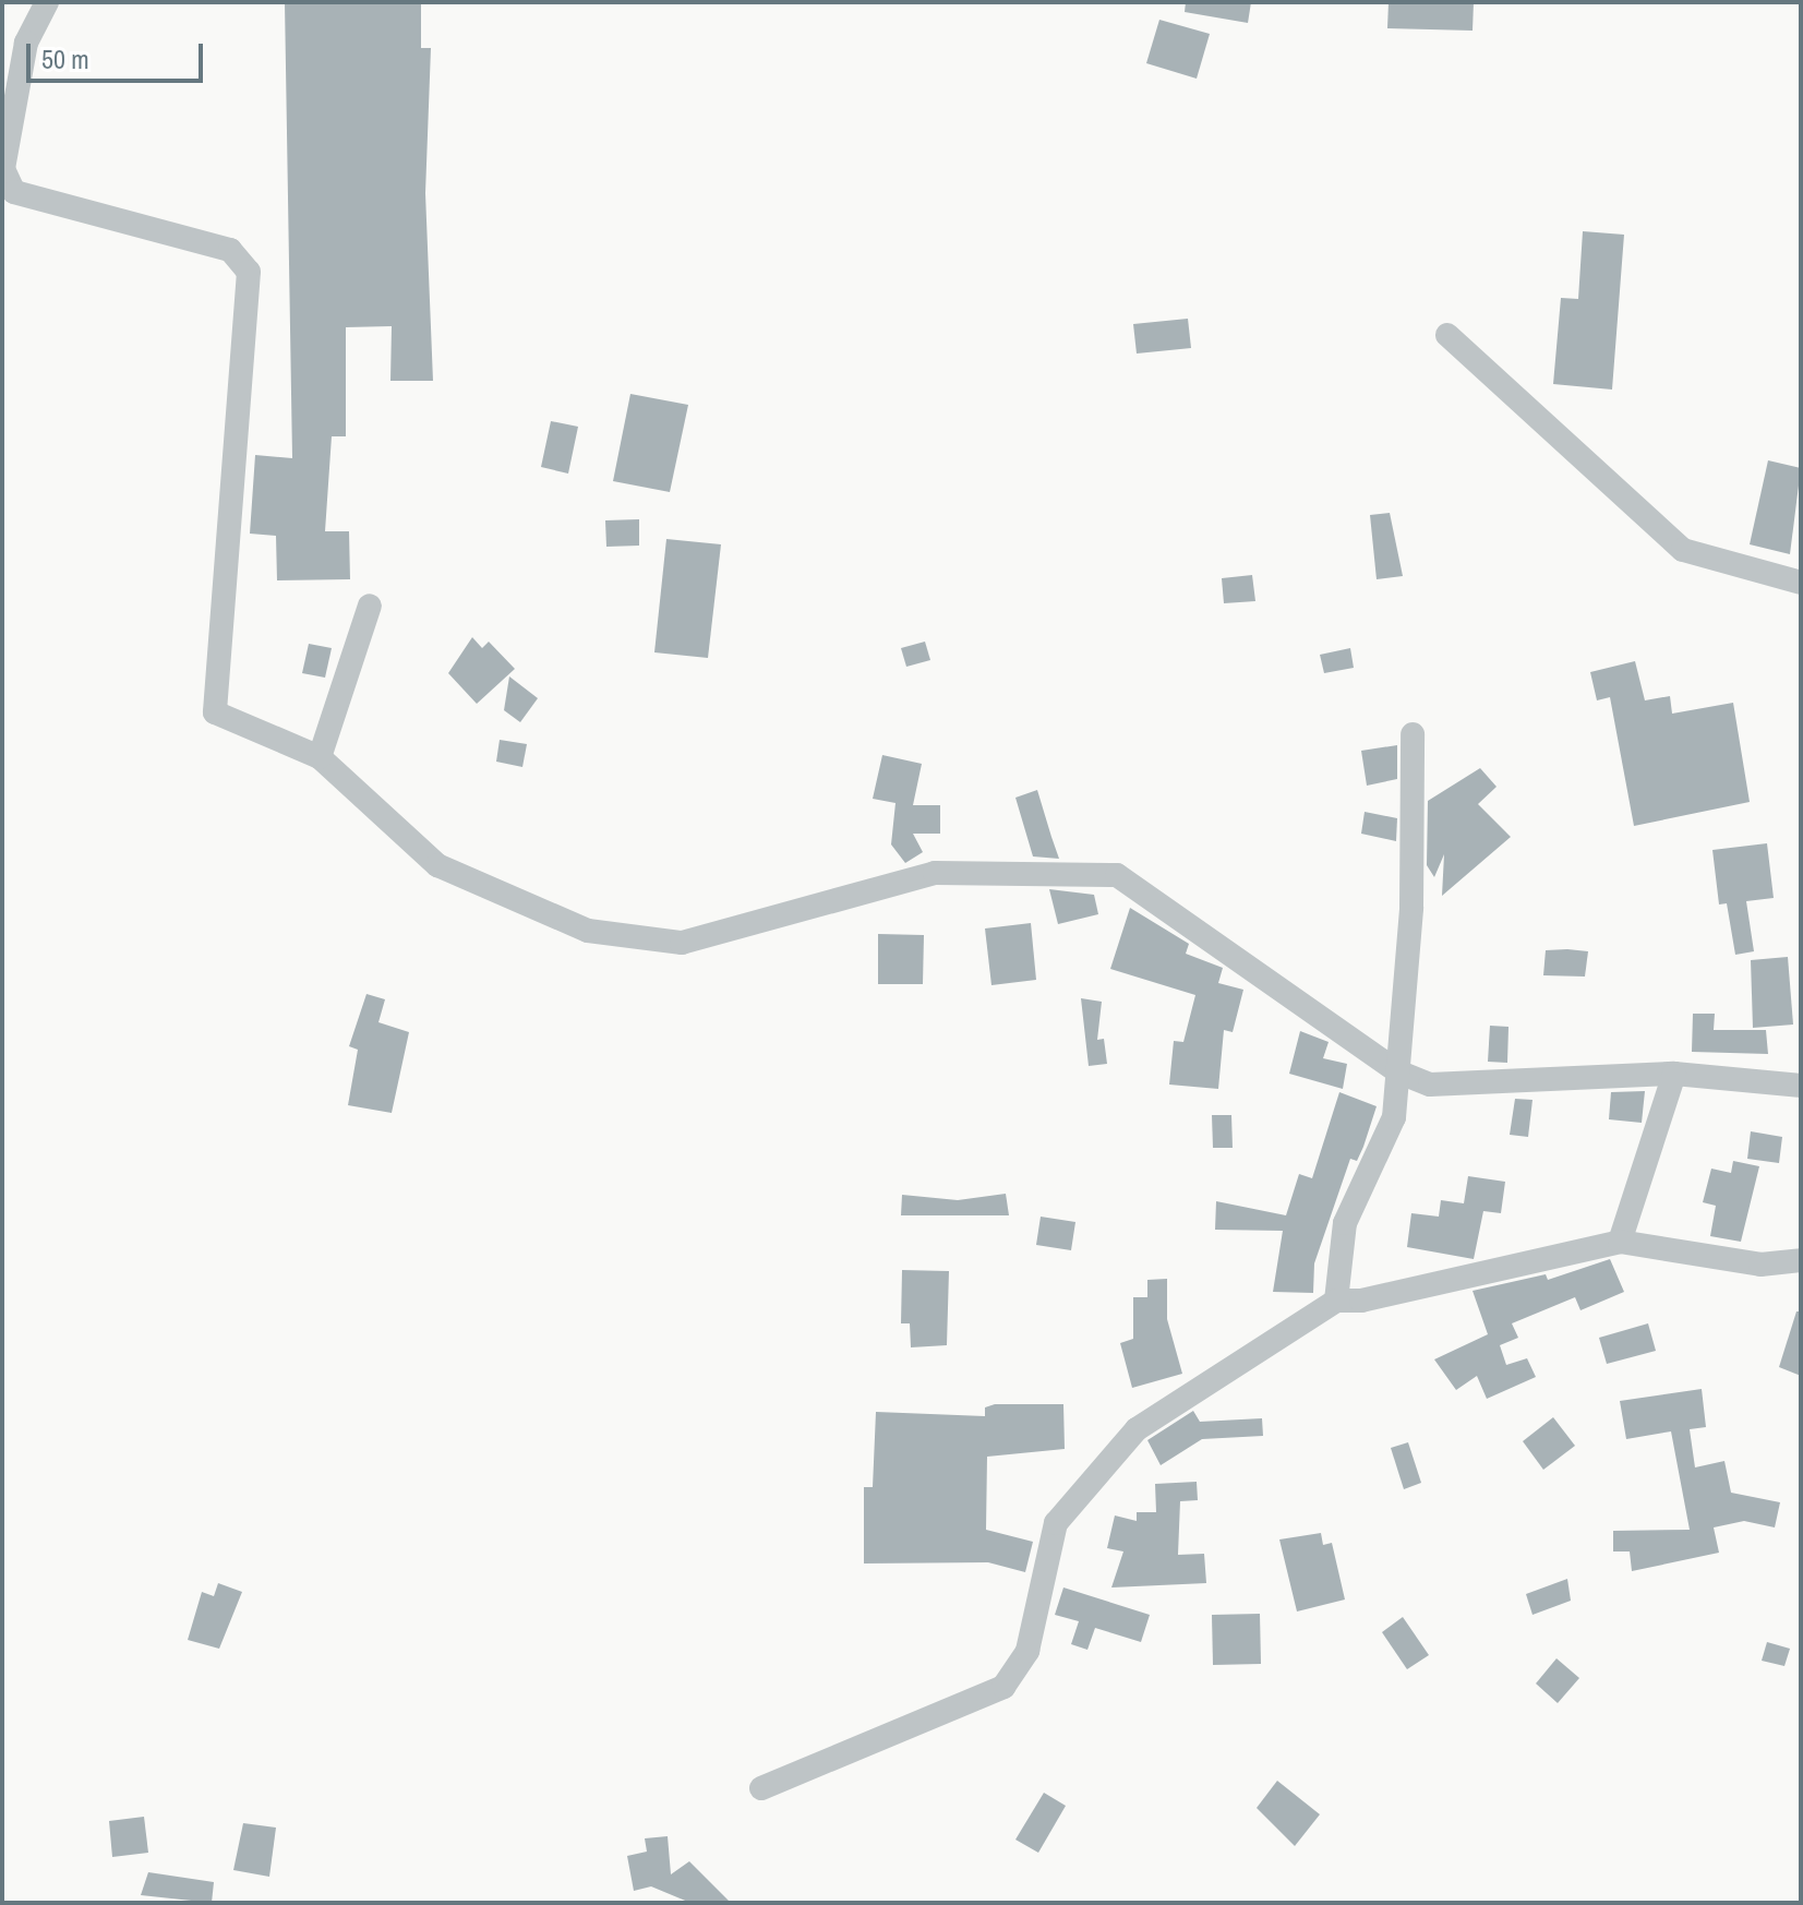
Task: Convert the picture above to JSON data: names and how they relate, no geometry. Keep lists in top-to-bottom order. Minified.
{"scale_bar":"50 m"}
